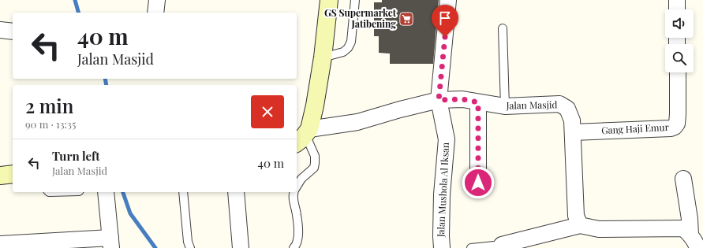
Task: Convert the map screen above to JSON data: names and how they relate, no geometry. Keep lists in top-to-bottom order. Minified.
{"streets":{"street":["Jalan Masjid","Gang Haji Emur","Jalan Mushola Al Iksan"]},"crossings":[["Jalan Masjid","Gang Haji Emur"],["Jalan Masjid","Jalan Mushola Al Iksan"]],"places":{"supermarket":["GS Supermarket Jatibening"]},"page":{"turn":["40 m","Jalan Masjid"],"heading":["2 min","90 m · 13:35"],"list":[{"name":"Turn left","note":"Jalan Masjid","value":"40 m"}]}}
